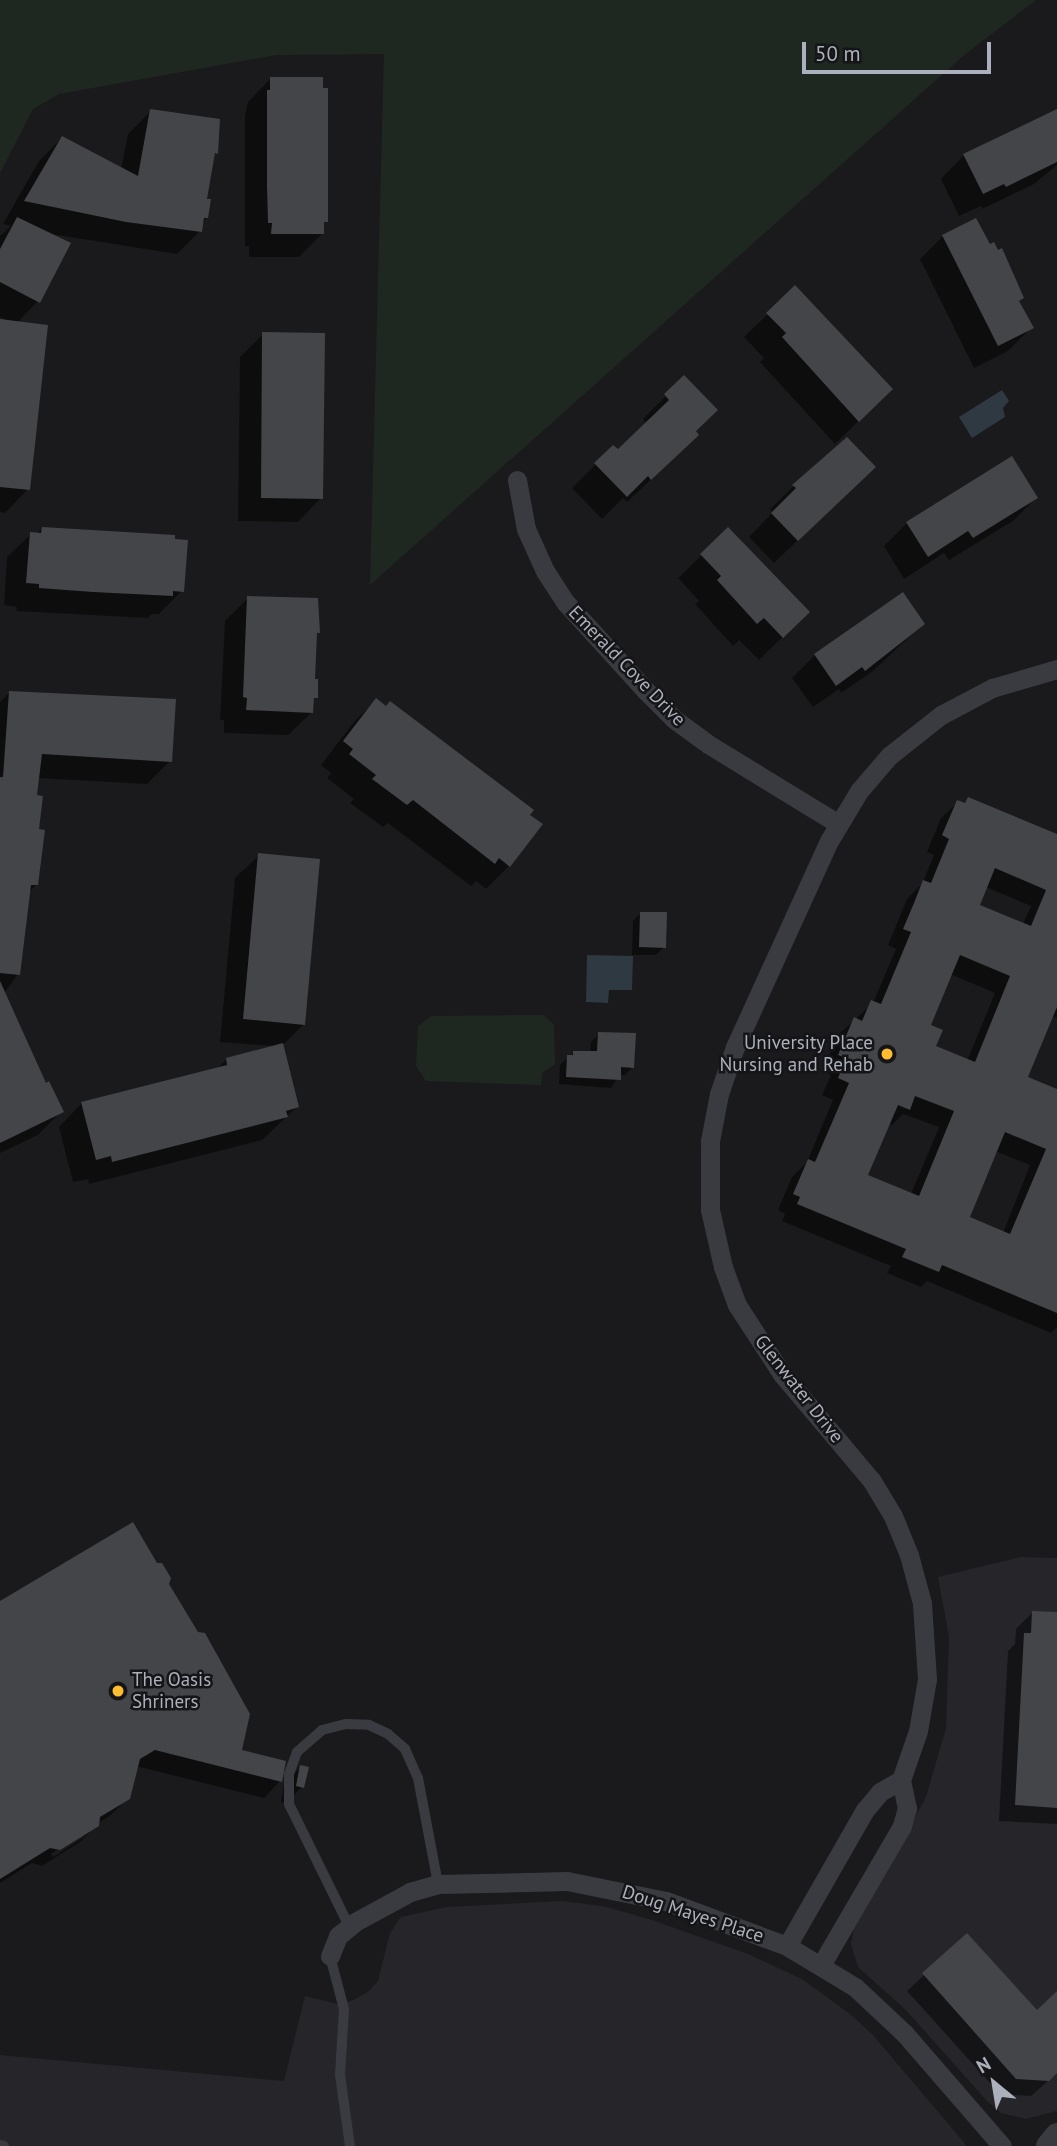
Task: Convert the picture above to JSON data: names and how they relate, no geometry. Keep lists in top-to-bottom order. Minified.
{"streets":{"street":["Emerald Cove Drive","Glenwater Drive","Doug Mayes Place"]},"crossings":[["Emerald Cove Drive","Glenwater Drive"],["Glenwater Drive","Doug Mayes Place"]],"places":["University Place Nursing and Rehab","The Oasis Shriners"],"scale_bar":"50 m","north":"top left"}
